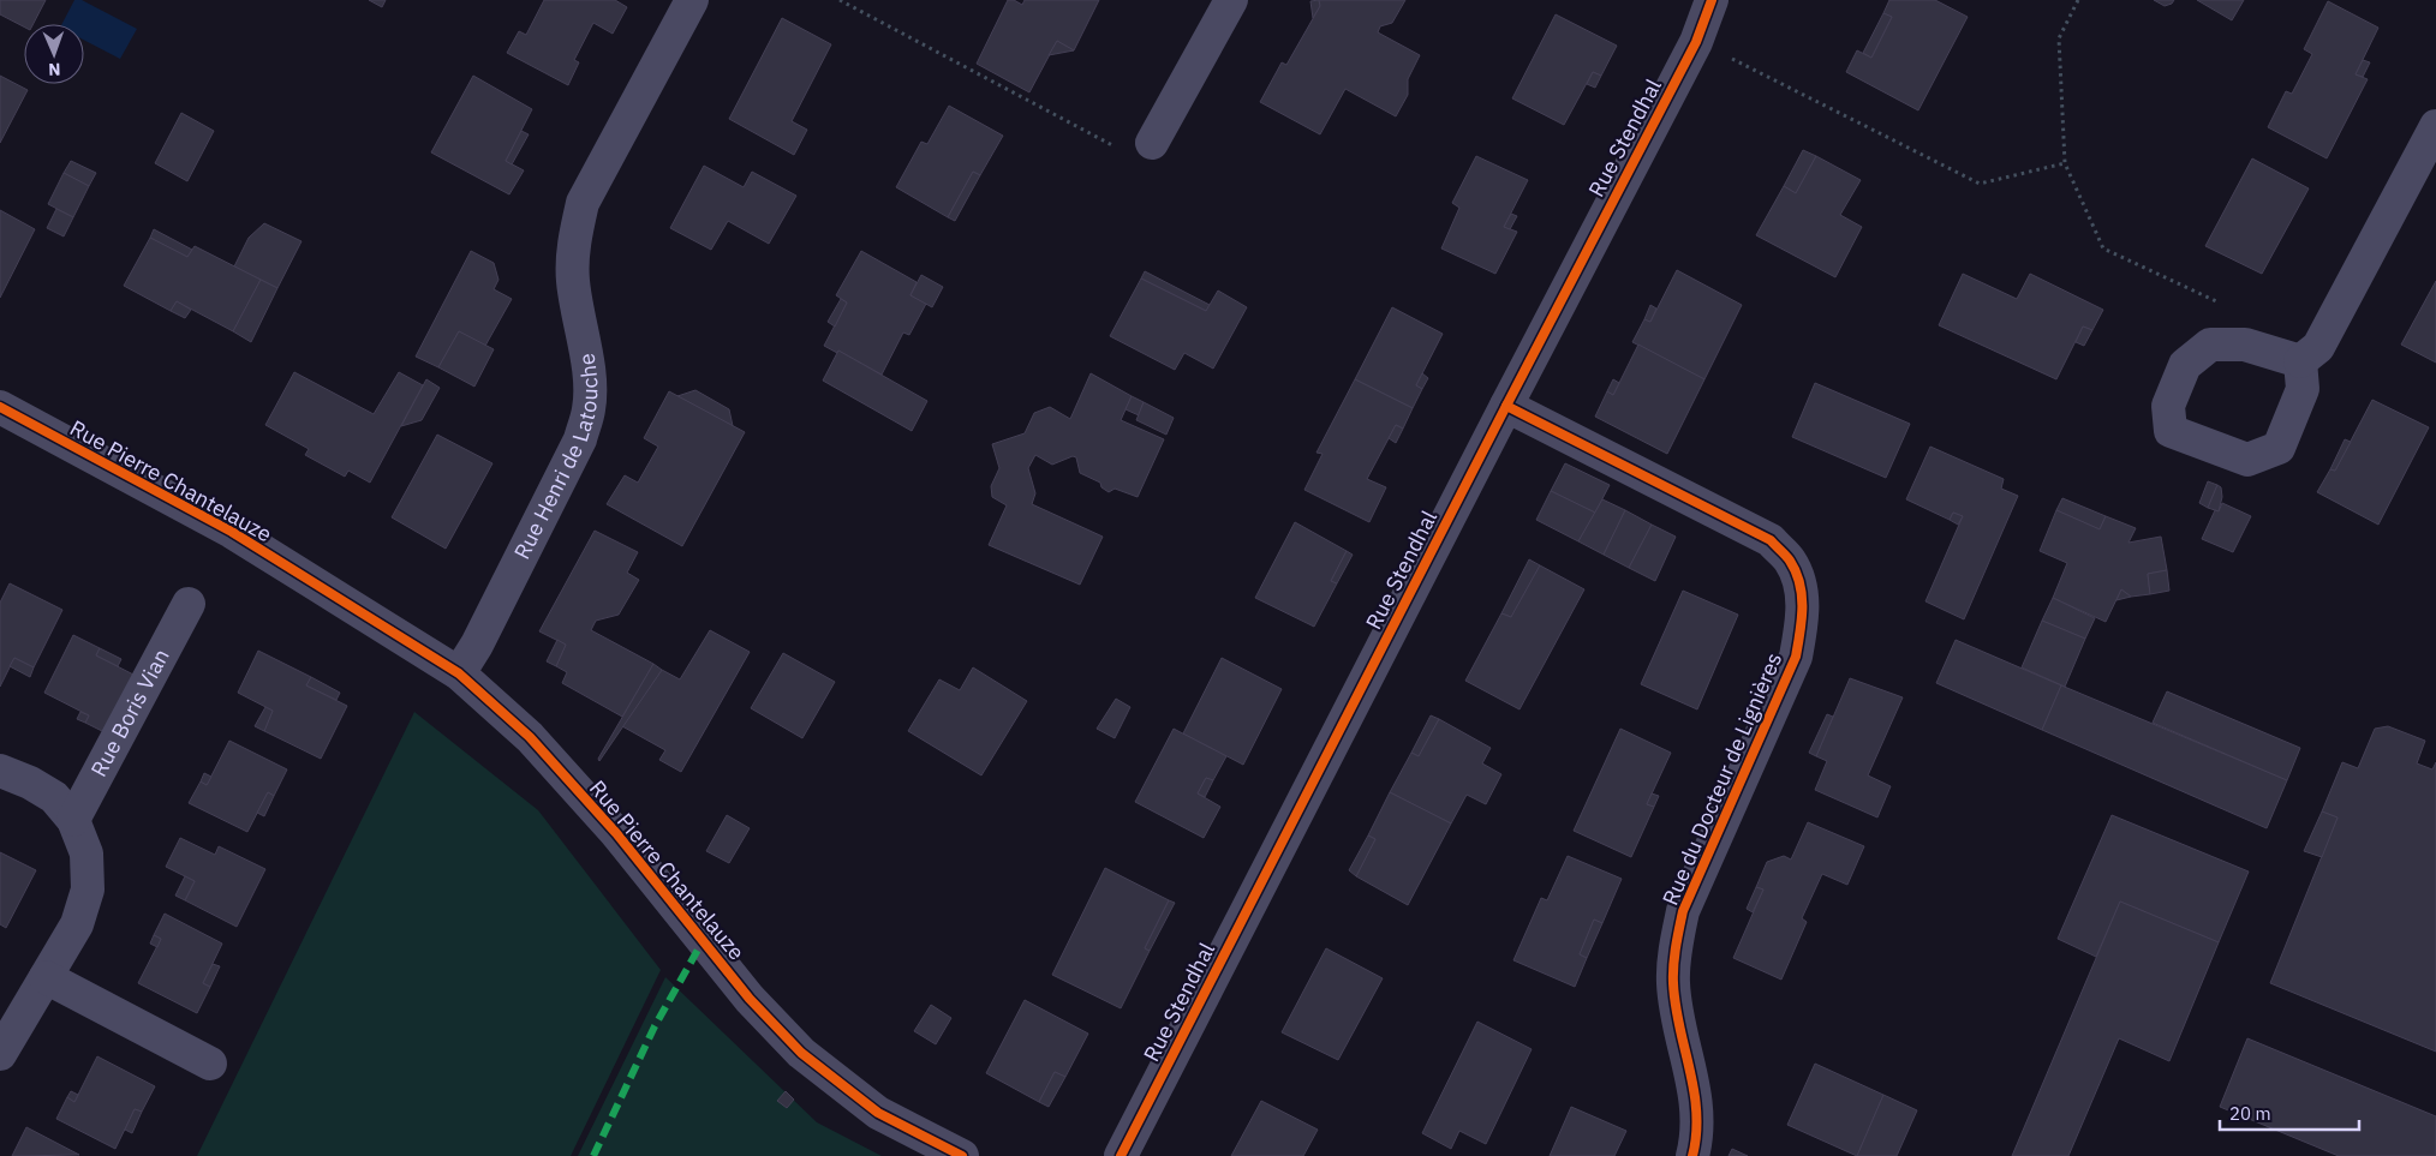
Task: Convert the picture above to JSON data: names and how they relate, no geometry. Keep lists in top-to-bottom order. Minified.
{"streets":{"street":["Rue Stendhal","Rue Henri de Latouche","Rue Pierre Chantelauze","Rue Boris Vian","Rue du Docteur de Lignières"]},"crossings":[["Rue Stendhal","Rue du Docteur de Lignières"],["Rue Henri de Latouche","Rue Pierre Chantelauze"]],"scale_bar":"20 m","north":"bottom"}
